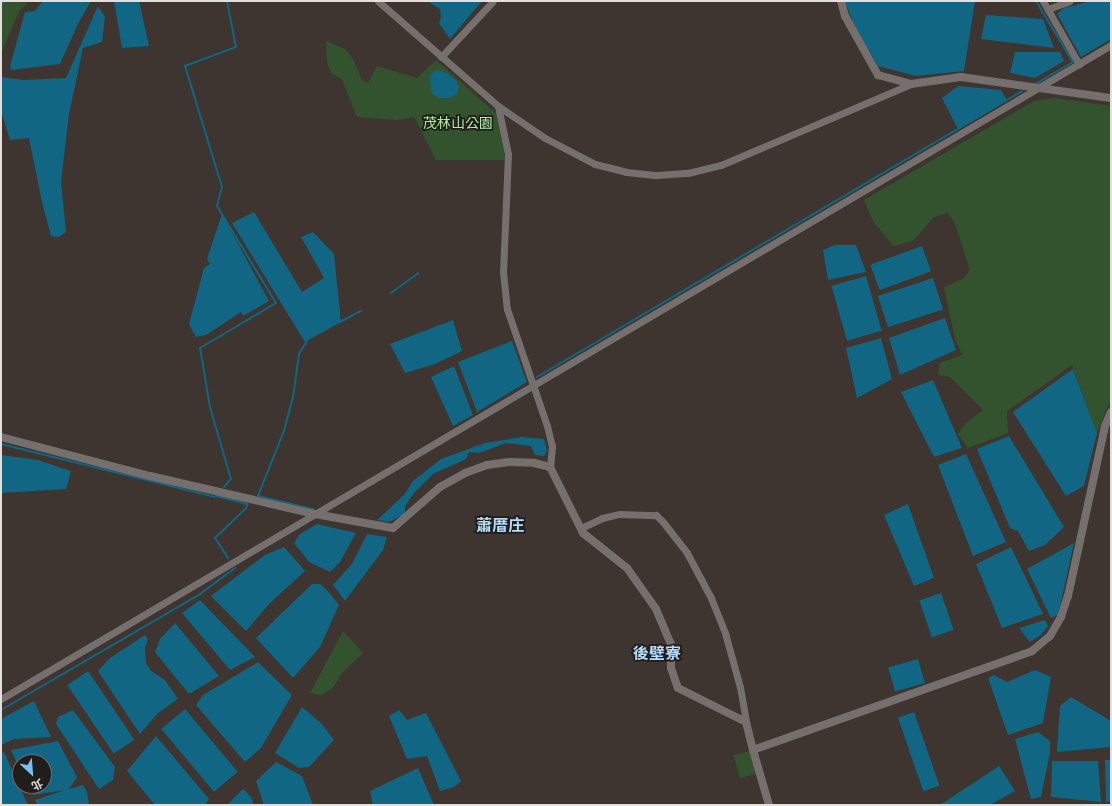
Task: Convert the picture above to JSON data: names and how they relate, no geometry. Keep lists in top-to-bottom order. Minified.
{"districts":["蕭厝庄","後壁寮"],"parks":["茂林山公園"],"north":"bottom right"}
